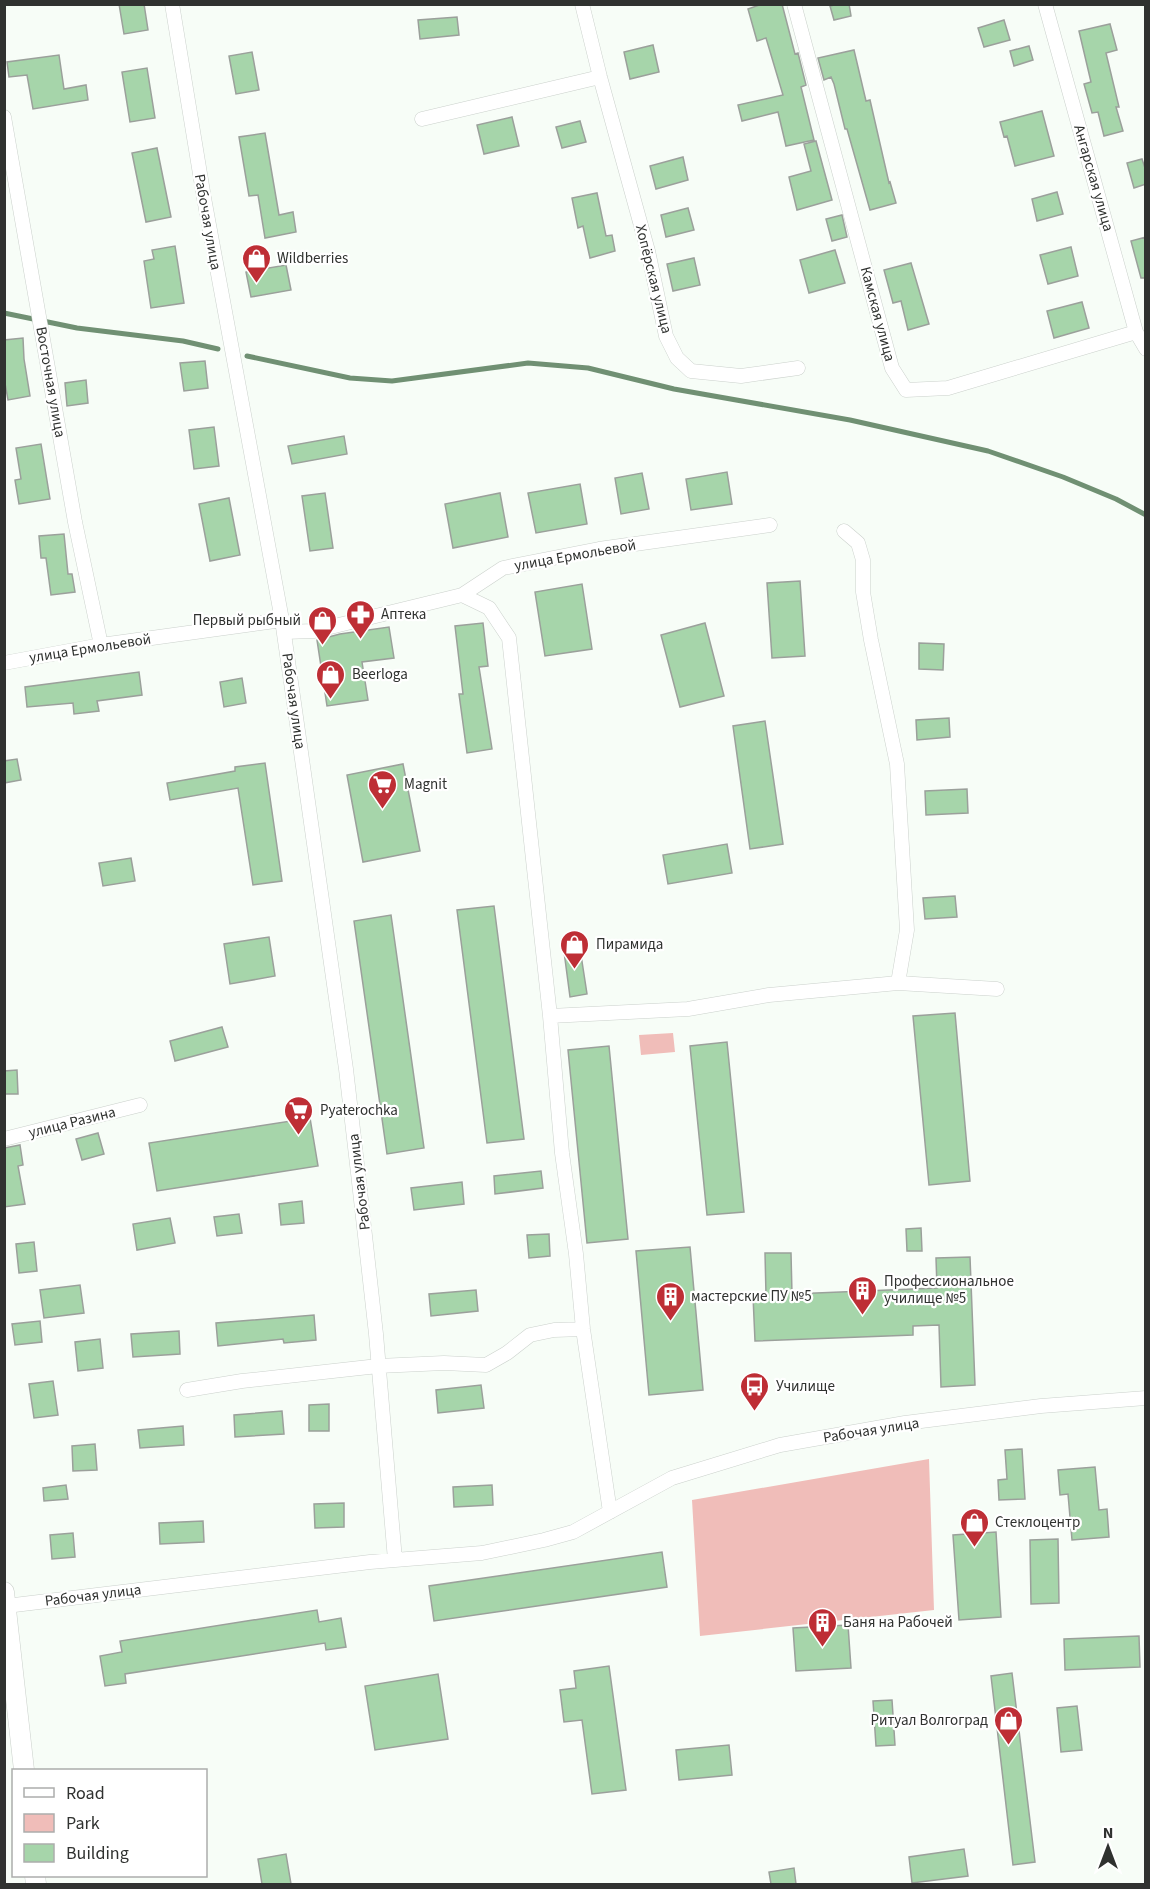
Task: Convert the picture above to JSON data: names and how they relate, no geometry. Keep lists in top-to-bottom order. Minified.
{"streets":{"street":["Ангарская улица","Рабочая улица","Хопёрская улица","Камская улица","Восточная улица","улица Ермольевой","улица Разина"]},"crossings":[["Ангарская улица","Камская улица"],["Рабочая улица","улица Ермольевой"],["Восточная улица","улица Ермольевой"]],"places":{"shop":["Wildberries","Первый рыбный","Beerloga","Пирамида","Стеклоцентр","Ритуал Волгоград"],"pharmacy":["Аптека"],"supermarket":["Magnit","Pyaterochka"],"building":["Профессиональное училище №5","мастерские ПУ №5","Баня на Рабочей"],"bus stop":["Училище"]},"legend":["Road","Park","Building"],"north":"top"}
